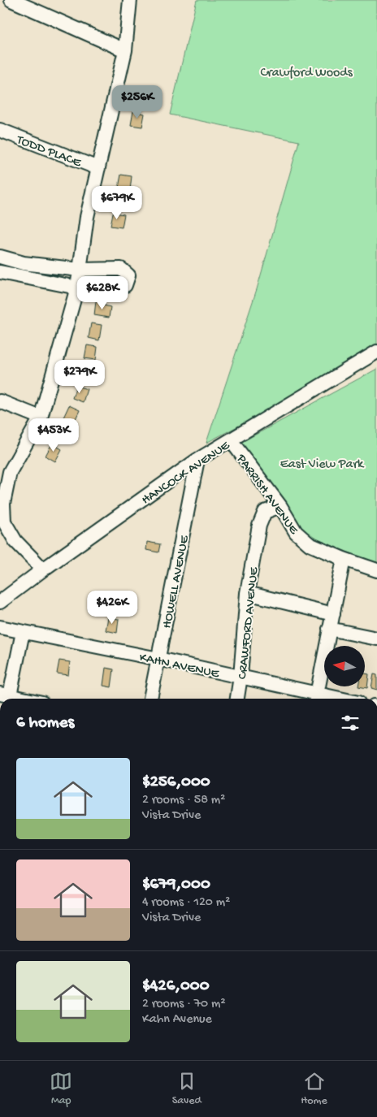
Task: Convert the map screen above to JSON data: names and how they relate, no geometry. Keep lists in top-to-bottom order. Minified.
{"streets":{"street":["TODD PLACE","HANCOCK AVENUE","PARRISH AVENUE","HOWELL AVENUE","CRAWFORD AVENUE","KAHN AVENUE"]},"crossings":[["HANCOCK AVENUE","PARRISH AVENUE"],["HANCOCK AVENUE","HOWELL AVENUE"],["PARRISH AVENUE","CRAWFORD AVENUE"],["HOWELL AVENUE","KAHN AVENUE"],["CRAWFORD AVENUE","KAHN AVENUE"]],"parks":["Crawford Woods","East View Park"],"north":"left","page":{"price":["$256K","$679K","$628K","$279K","$453K","$426K"],"heading":"6 homes","list":[{"name":"$256,000","note":"2 rooms · 58 m² · Vista Drive"},{"name":"$679,000","note":"4 rooms · 120 m² · Vista Drive"},{"name":"$426,000","note":"2 rooms · 70 m² · Kahn Avenue"}],"tabs":["Map","Saved","Home"]}}
